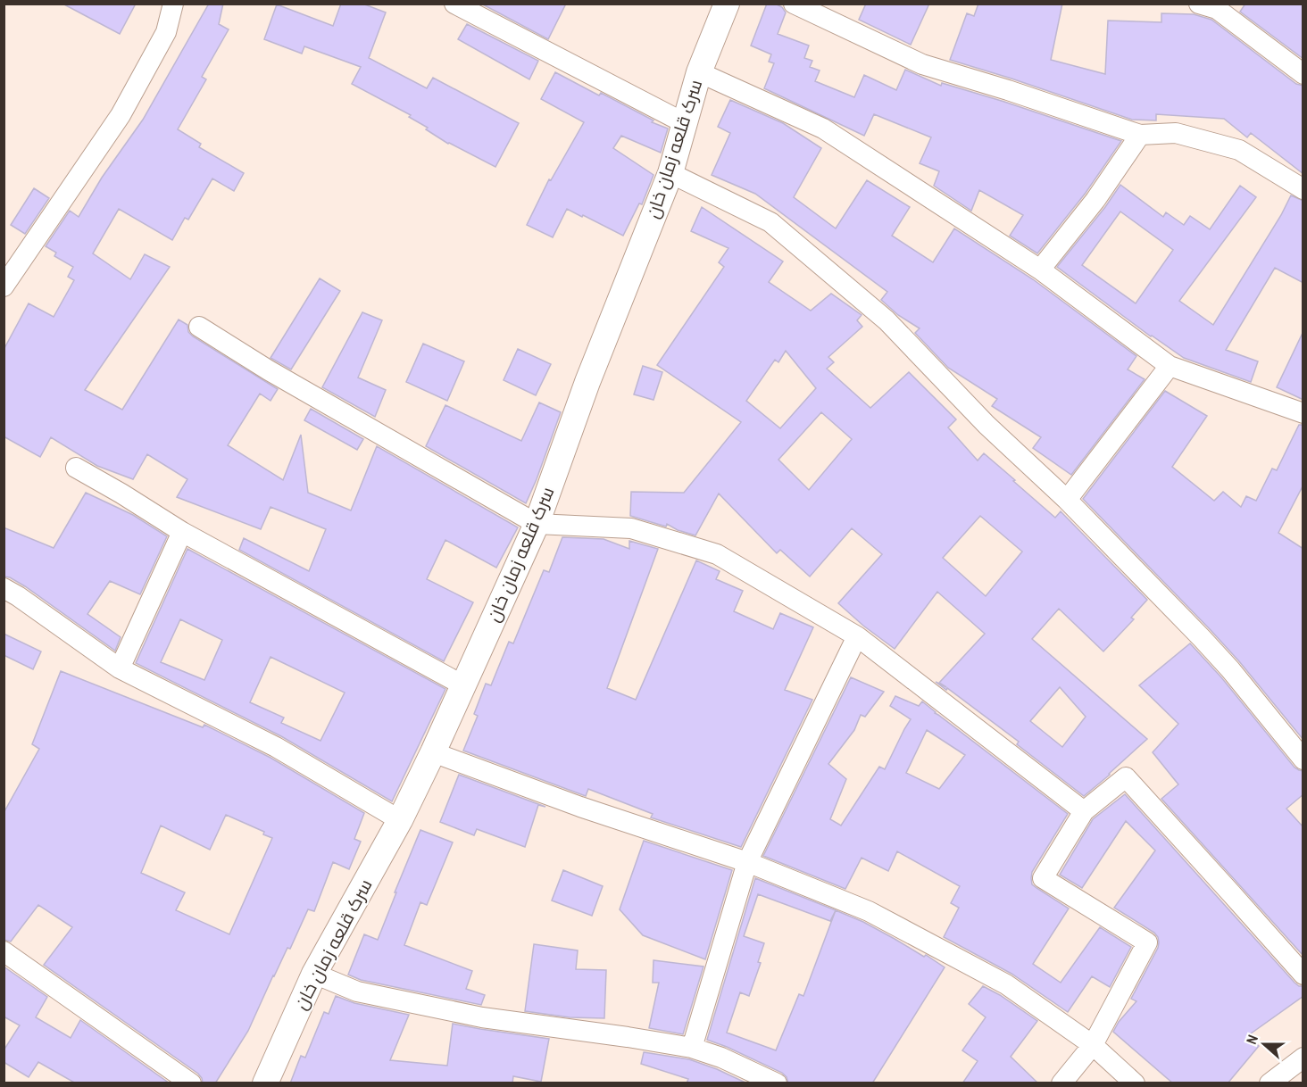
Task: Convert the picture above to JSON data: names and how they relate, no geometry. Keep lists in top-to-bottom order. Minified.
{"streets":{"street":["سرک قلعه زمان خان"]},"north":"left"}
